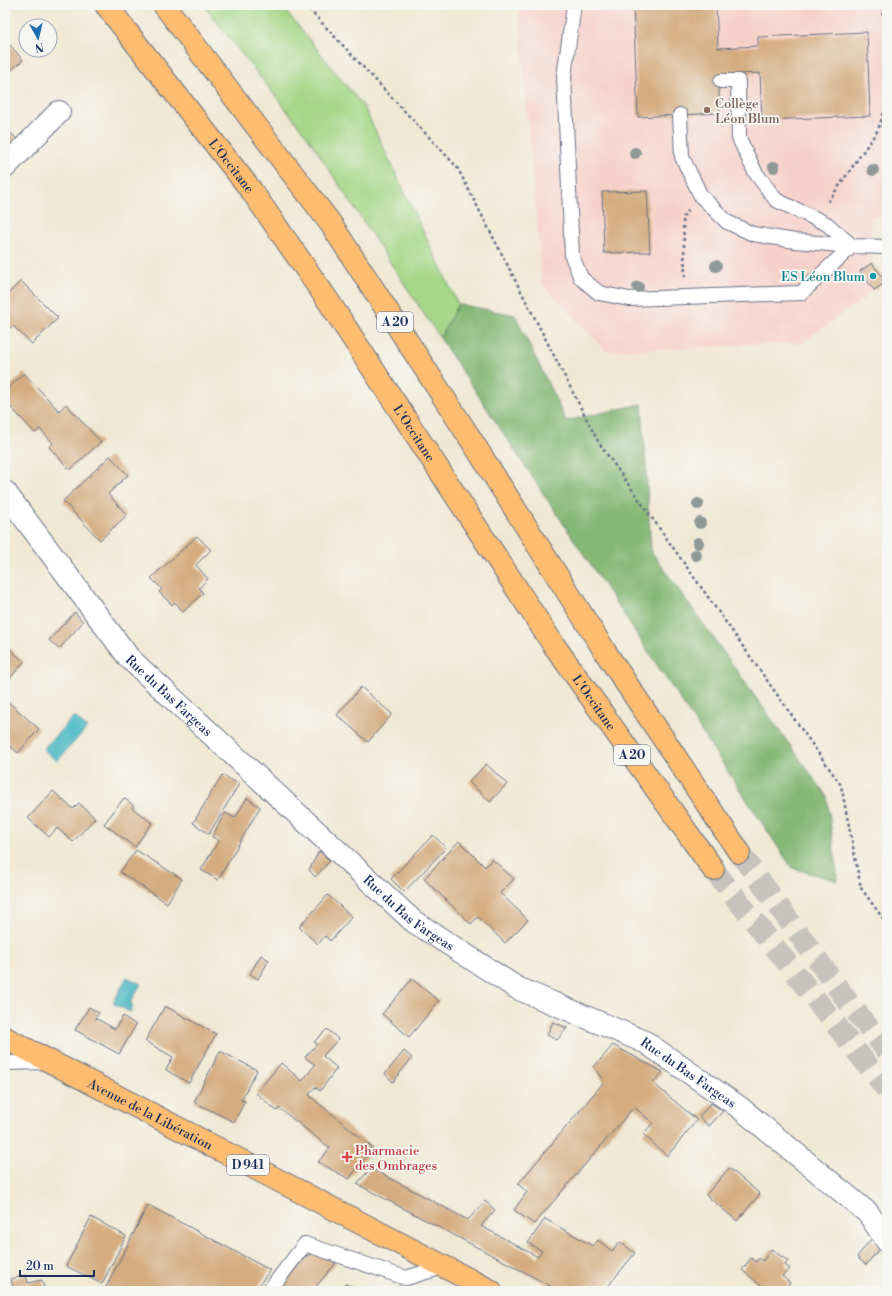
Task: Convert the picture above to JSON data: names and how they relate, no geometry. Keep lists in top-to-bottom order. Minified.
{"streets":{"main road":["L'Occitane","A 20","Avenue de la Libération","D 941"],"street":["Rue du Bas Fargeas"]},"crossings":[["Avenue de la Libération","D 941"]],"places":{"other":["Collège Léon Blum","ES Léon Blum"],"health":["Pharmacie des Ombrages"]},"scale_bar":"20 m","north":"bottom"}
